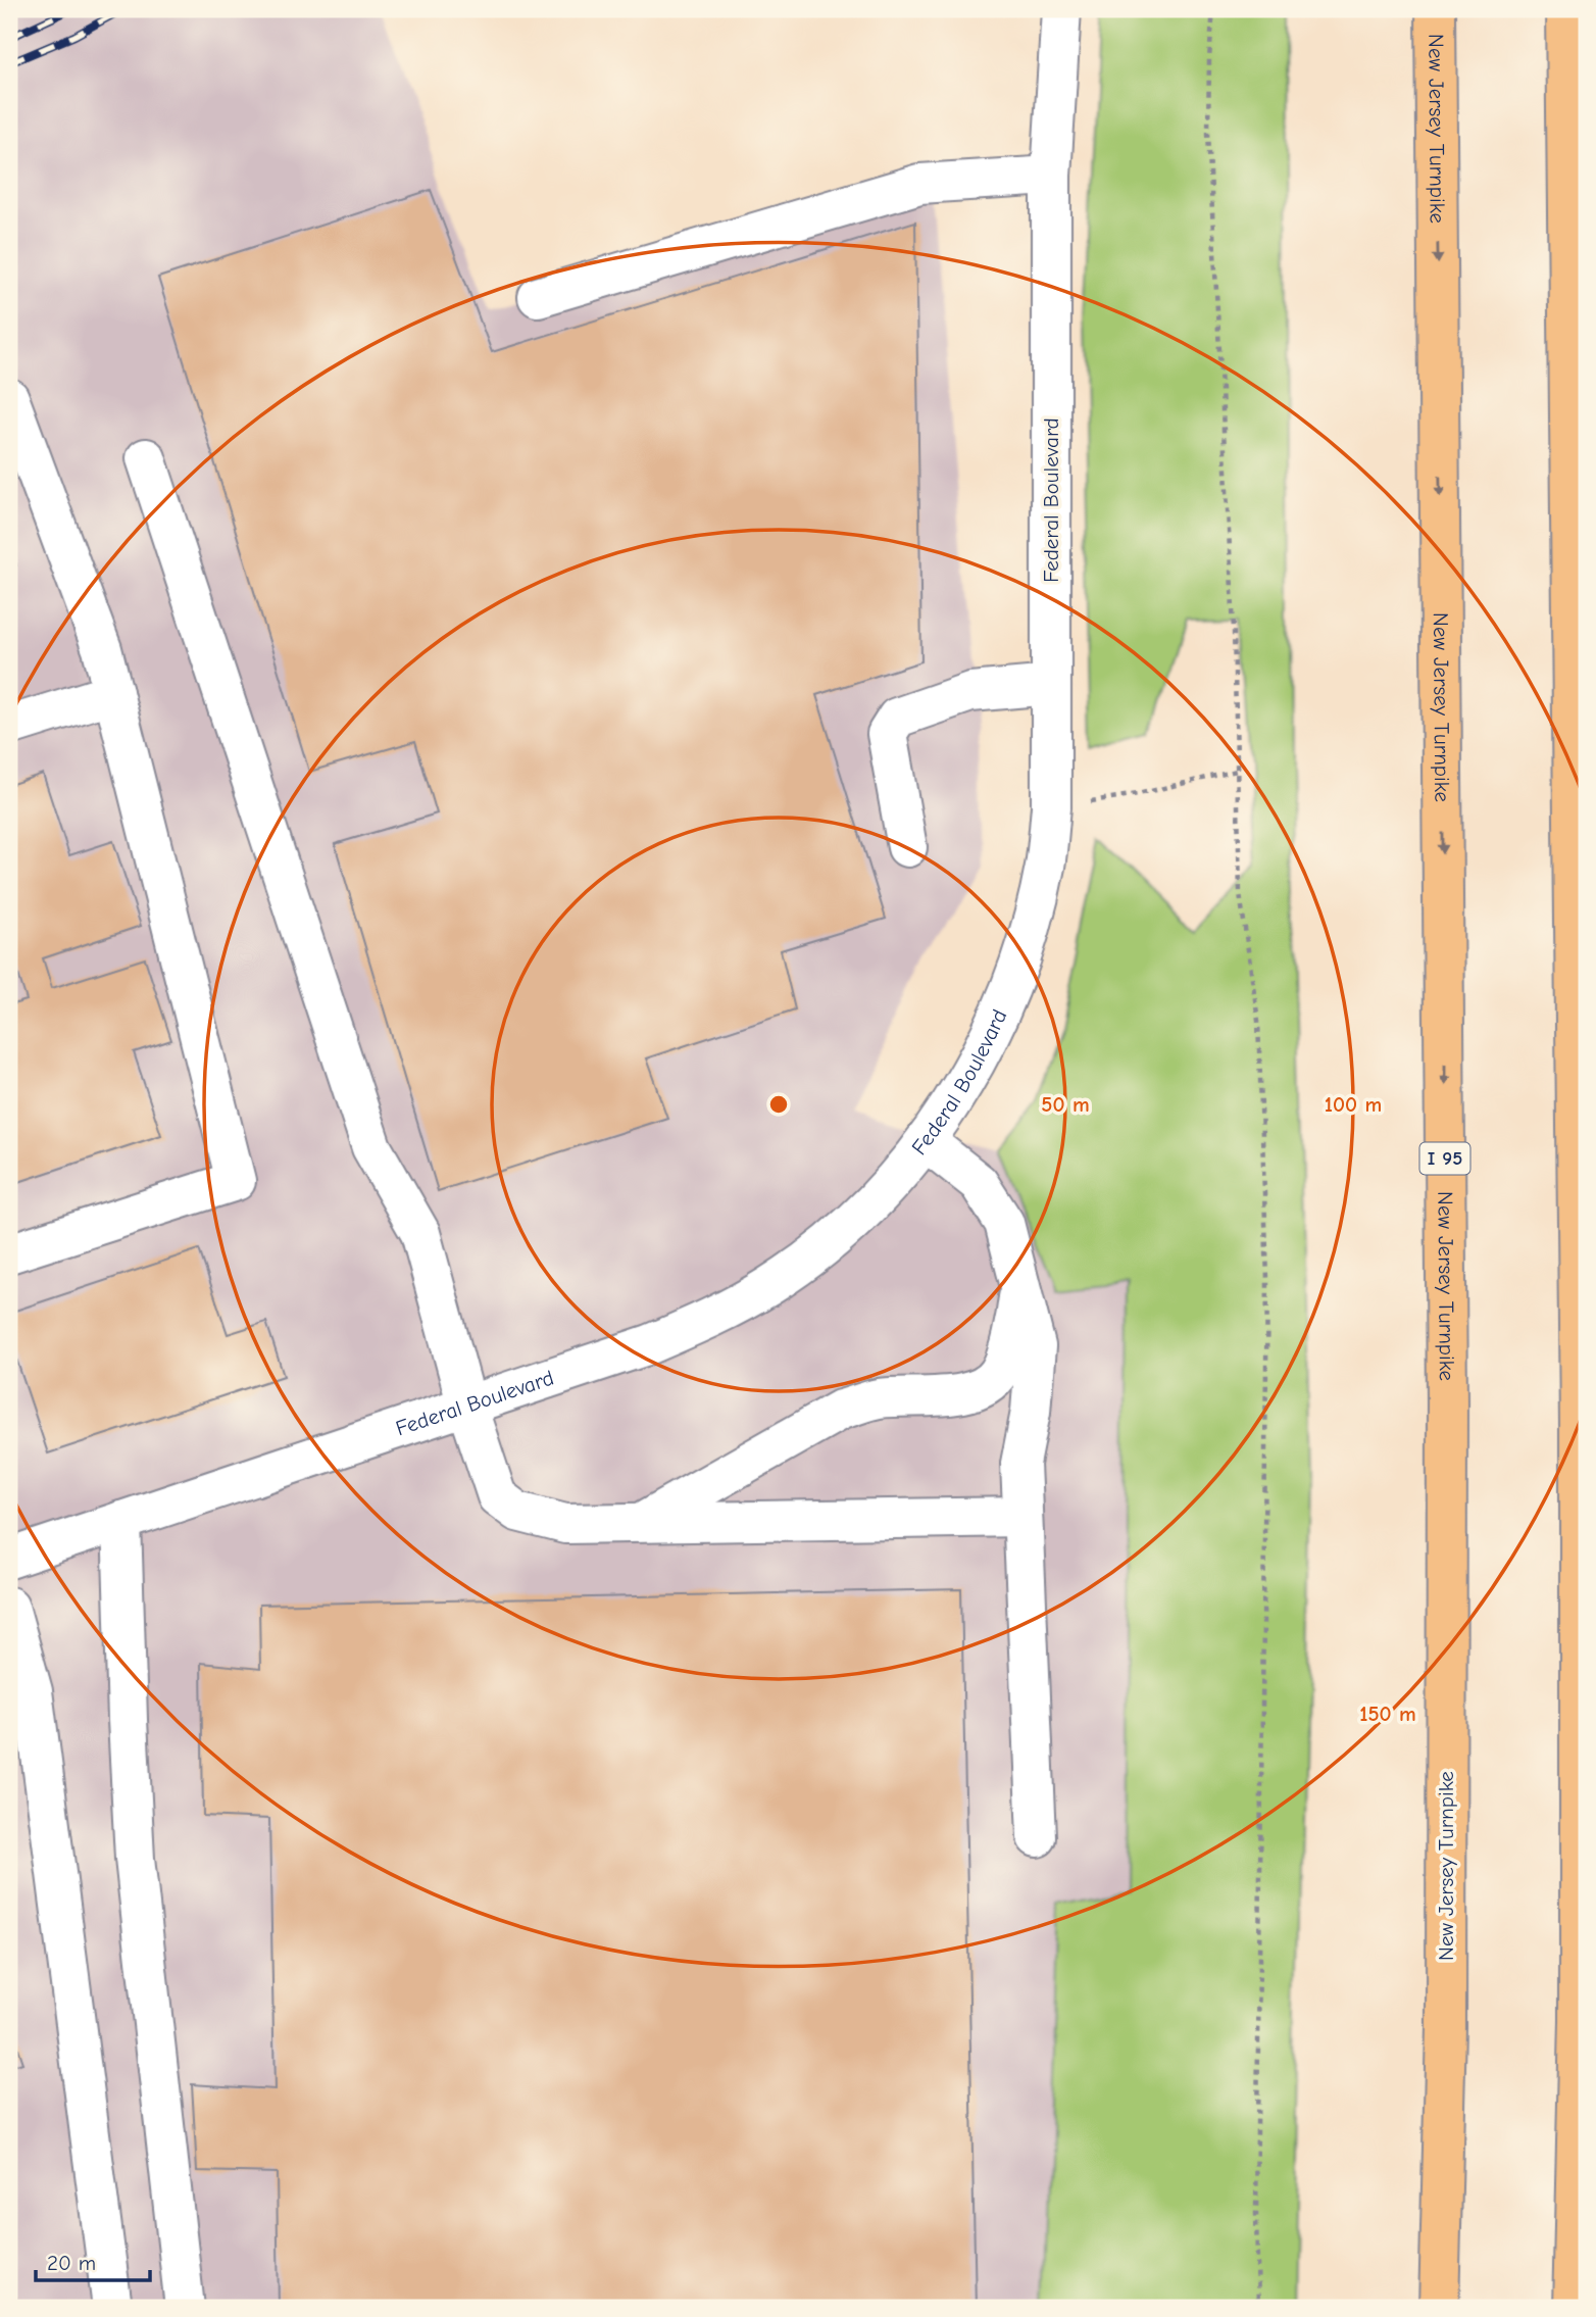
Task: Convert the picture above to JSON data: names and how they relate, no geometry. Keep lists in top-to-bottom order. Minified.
{"streets":{"highway":["New Jersey Turnpike","I 95"],"street":["Federal Boulevard"]},"scale_bar":"20 m","rings":["50 m","100 m","150 m"]}
